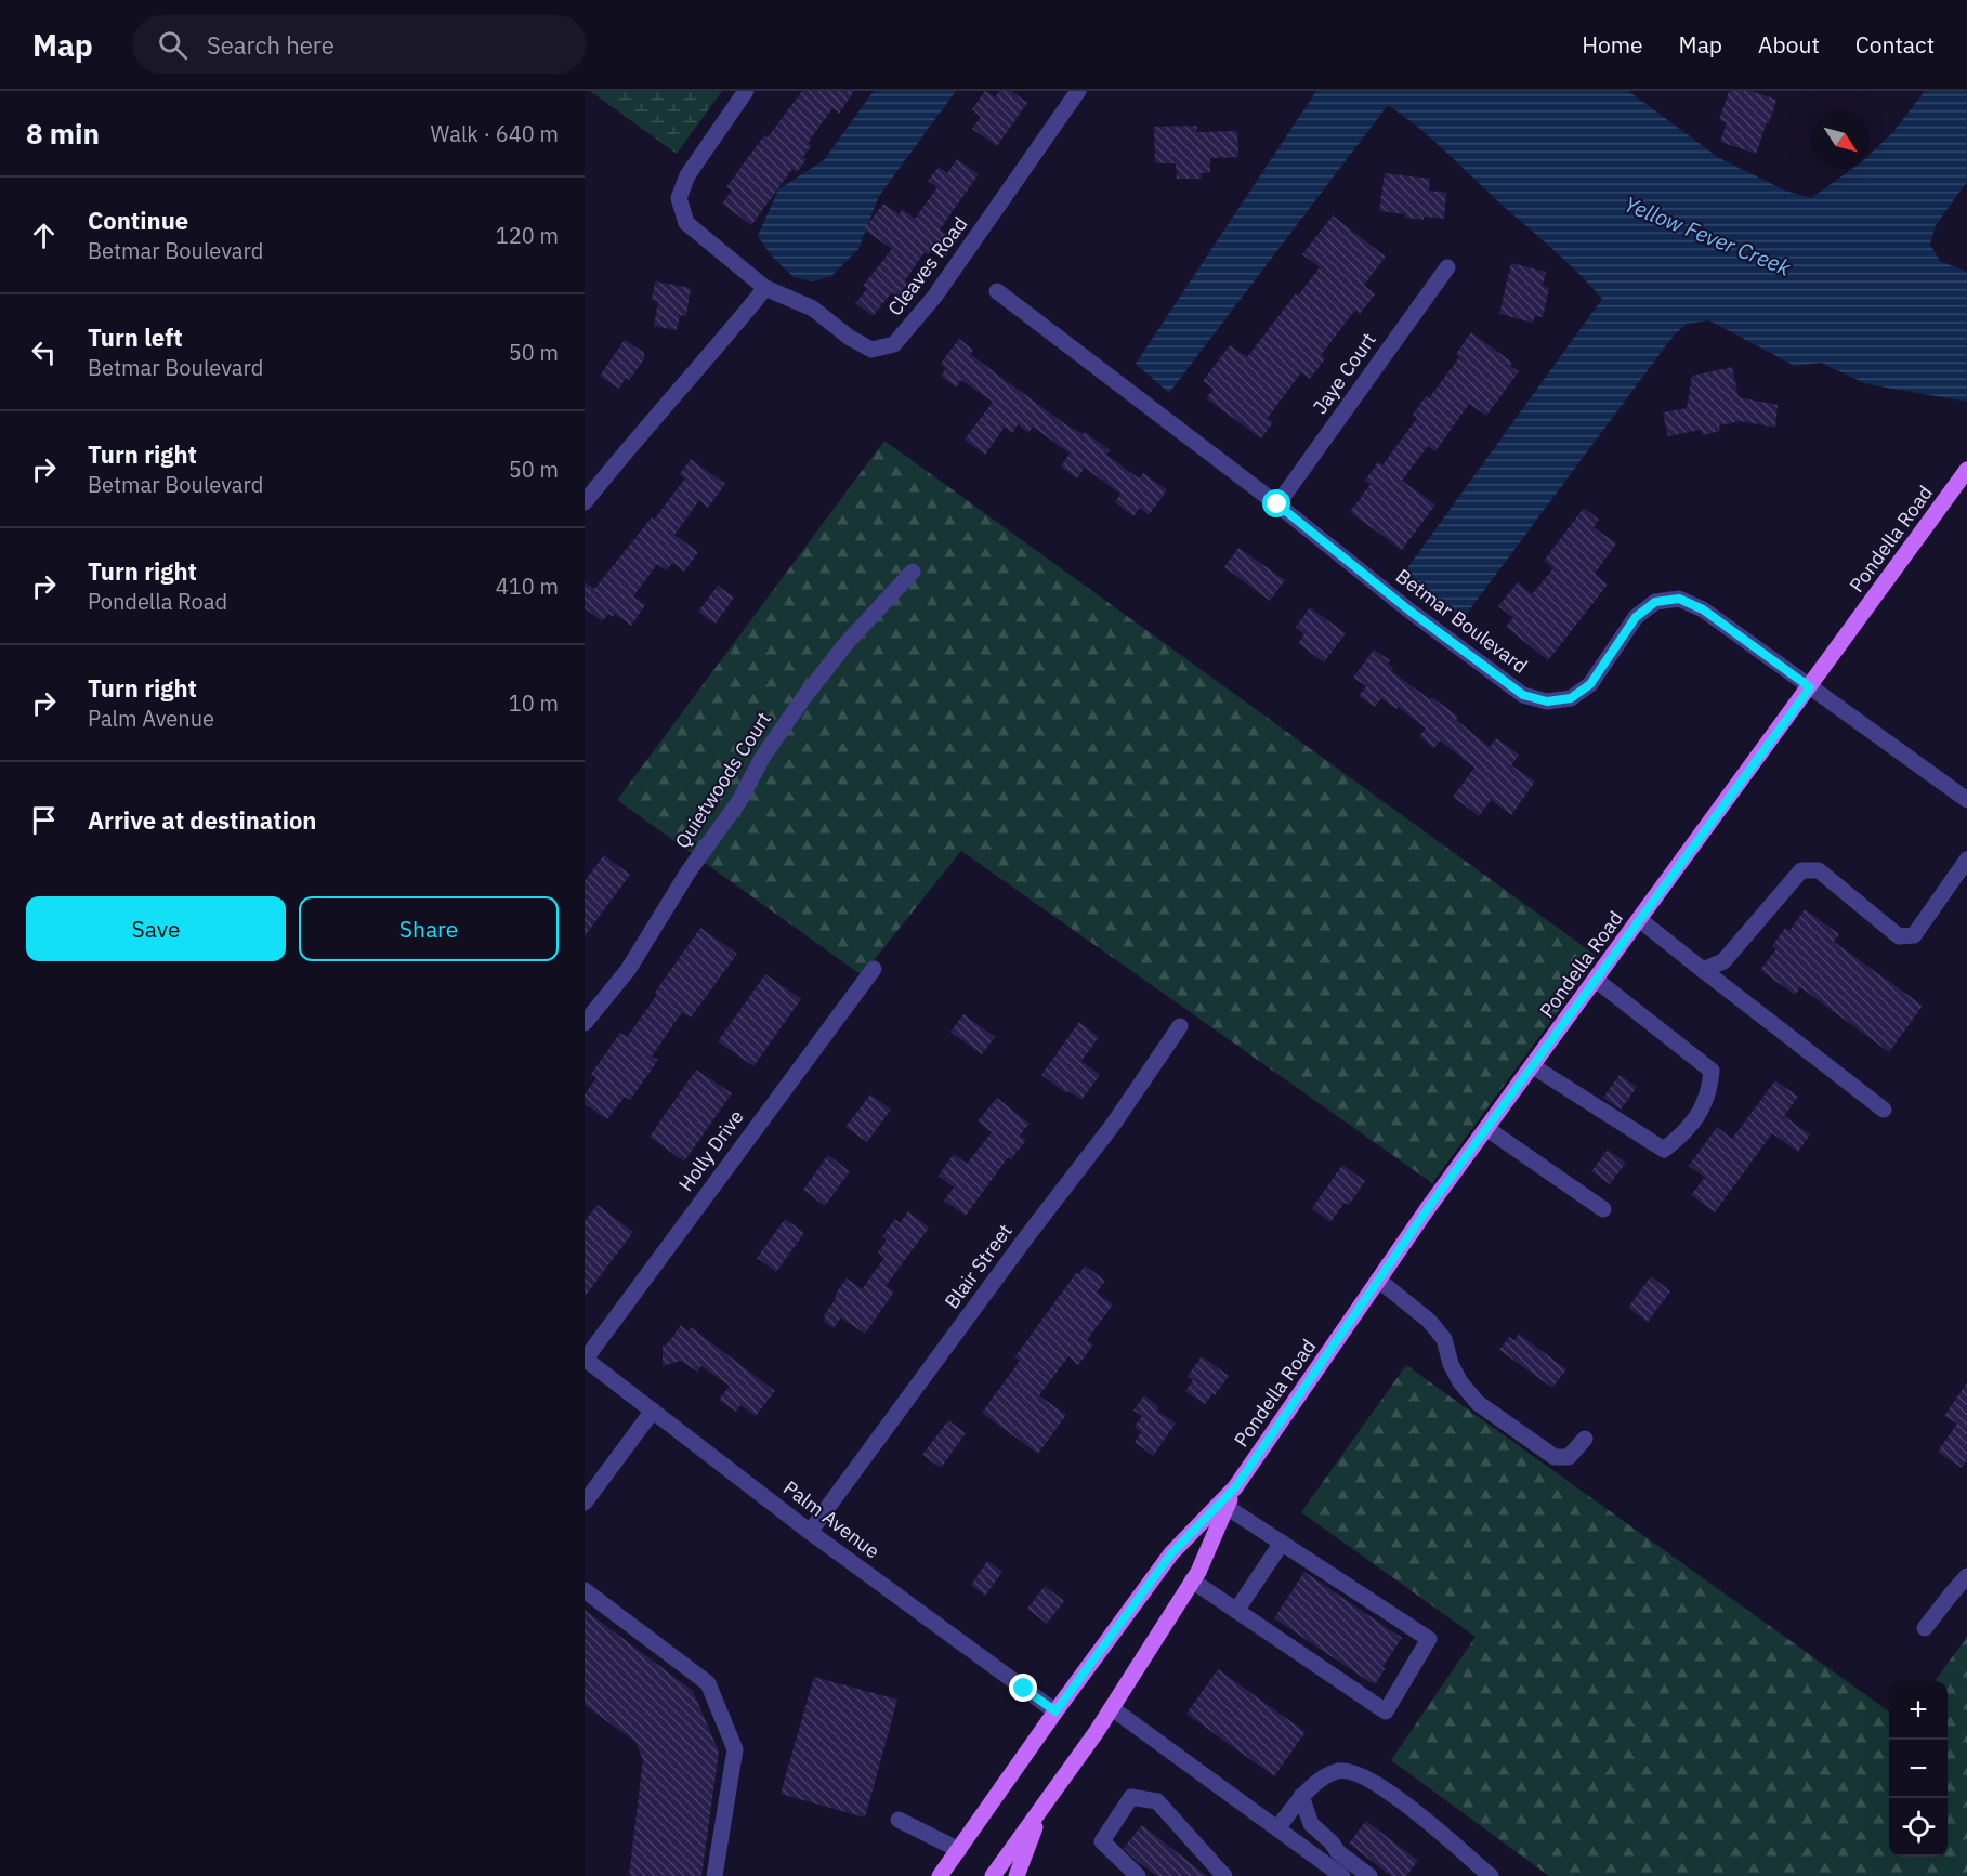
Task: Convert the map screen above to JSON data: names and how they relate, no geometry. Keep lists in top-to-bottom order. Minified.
{"streets":{"main road":["Pondella Road"],"street":["Cleaves Road","Jaye Court","Betmar Boulevard","Quietwoods Court","Holly Drive","Blair Street","Palm Avenue"]},"crossings":[["Jaye Court","Betmar Boulevard"],["Pondella Road","Betmar Boulevard"],["Pondella Road","Palm Avenue"],["Holly Drive","Palm Avenue"],["Blair Street","Palm Avenue"]],"water":["Yellow Fever Creek"],"north":"bottom right","page":{"header":"Map","search":"Search here","nav":["Home","Map","About","Contact"],"heading":["8 min","Walk · 640 m"],"list":[["Continue","Betmar Boulevard","120 m"],["Turn left","Betmar Boulevard","50 m"],["Turn right","Betmar Boulevard","50 m"],["Turn right","Pondella Road","410 m"],["Turn right","Palm Avenue","10 m"],"Arrive at destination"],"buttons":["Save","Share"],"map_buttons":["+","−"]}}
